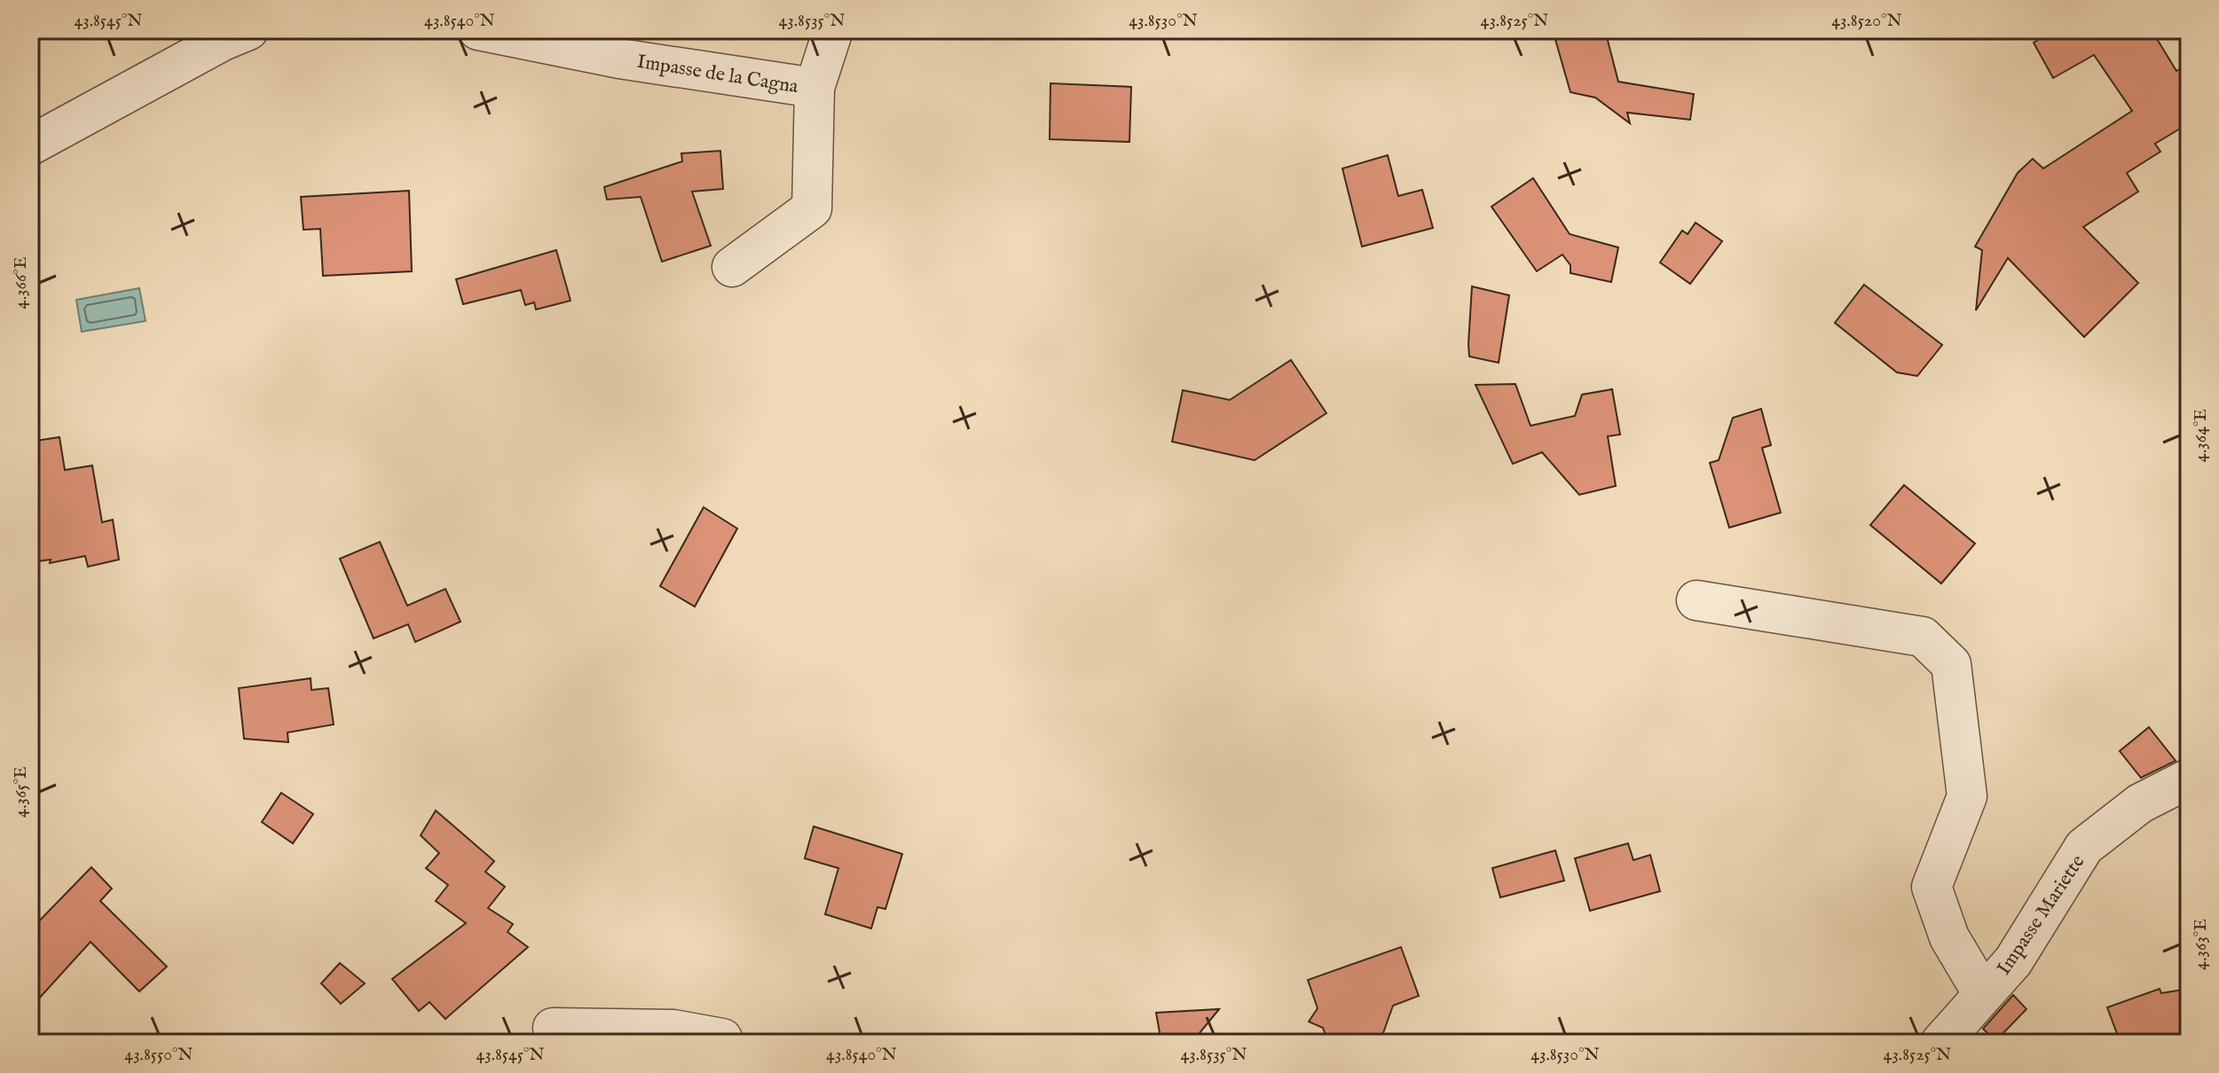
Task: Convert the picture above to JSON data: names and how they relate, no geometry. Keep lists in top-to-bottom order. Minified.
{"streets":{"street":["Impasse de la Cagna","Impasse Mariette"]},"coordinates":["43.8545°N","43.8540°N","43.8535°N","43.8530°N","43.8525°N","43.8520°N","4.366°E","4.364°E","4.365°E","4.363°E","43.8550°N"]}
